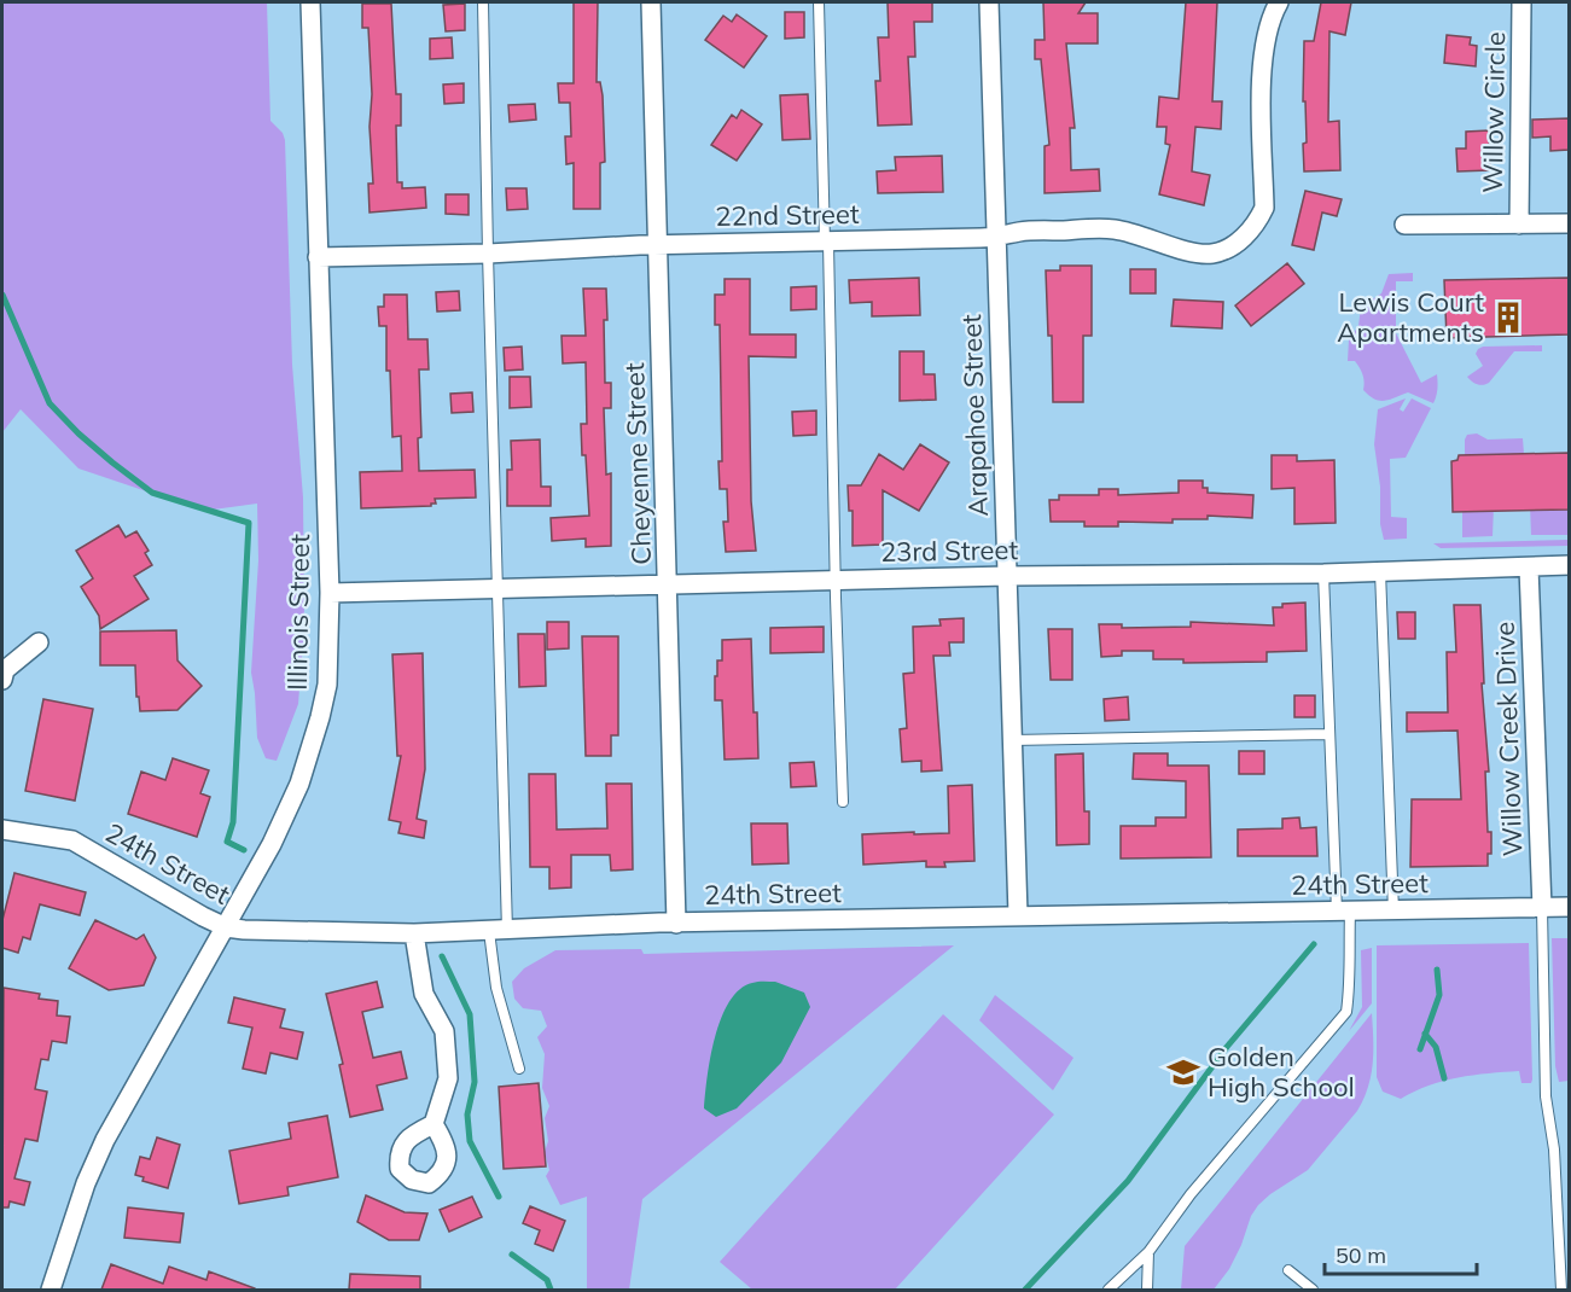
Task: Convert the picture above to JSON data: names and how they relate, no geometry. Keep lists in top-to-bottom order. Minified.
{"streets":{"street":["Willow Circle","22nd Street","Arapahoe Street","Cheyenne Street","23rd Street","Illinois Street","Willow Creek Drive","24th Street"]},"crossings":[["22nd Street","Arapahoe Street"],["22nd Street","Cheyenne Street"],["22nd Street","Illinois Street"],["Arapahoe Street","23rd Street"],["Arapahoe Street","24th Street"],["Cheyenne Street","23rd Street"],["Cheyenne Street","24th Street"],["23rd Street","Illinois Street"],["23rd Street","Willow Creek Drive"],["Illinois Street","24th Street"],["Willow Creek Drive","24th Street"]],"places":{"building":["Lewis Court Apartments"],"school or university":["Golden High School"]},"scale_bar":"50 m"}
